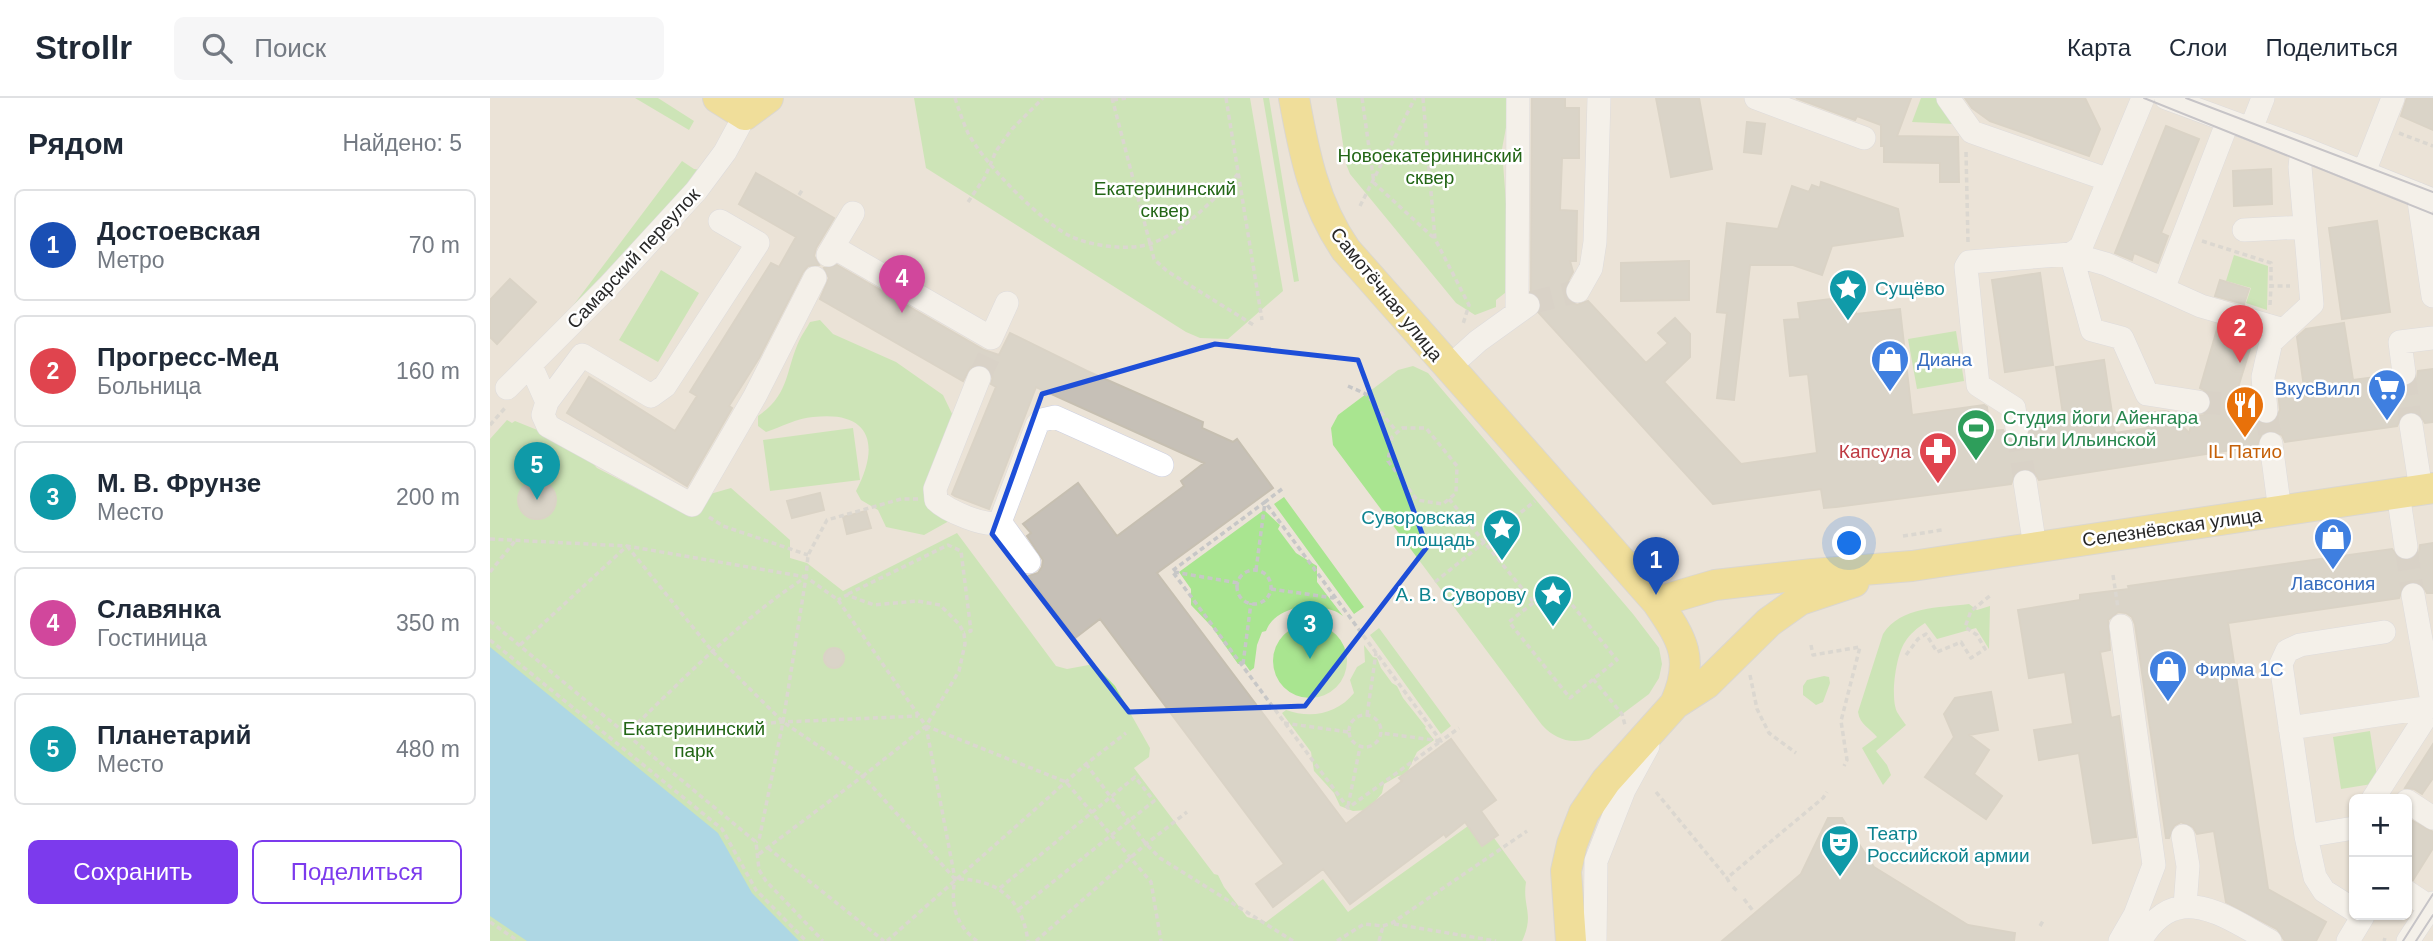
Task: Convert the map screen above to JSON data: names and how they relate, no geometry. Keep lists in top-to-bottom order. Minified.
{"streets":{"main road":["Самотёчная улица","Селезнёвская улица"],"street":["Самарский переулок"]},"parks":["Новоекатерининский сквер","Екатерининский сквер","Екатерининский парк"],"places":{"place":["Сущёво","Суворовская площадь","А. В. Суворову"],"shop":["Диана","Лавсония","Фирма 1С"],"supermarket":["ВкусВилл"],"restaurant":["IL Патио"],"sports":["Студия йоги Айенгара Ольги Ильинской"],"pharmacy":["Капсула"],"theatre":["Театр Российской армии"]},"page":{"header":"Strollr","search":"Поиск","nav":["Карта","Слои","Поделиться"],"heading":["Рядом","Найдено: 5"],"list":[{"mark":"1","name":"Достоевская","note":"Метро","value":"70 m"},{"mark":"2","name":"Прогресс-Мед","note":"Больница","value":"160 m"},{"mark":"3","name":"М. В. Фрунзе","note":"Место","value":"200 m"},{"mark":"4","name":"Славянка","note":"Гостиница","value":"350 m"},{"mark":"5","name":"Планетарий","note":"Место","value":"480 m"}],"pins":["4","2","5","1","3"],"map_buttons":["+","−"],"buttons":["Сохранить","Поделиться"]}}
